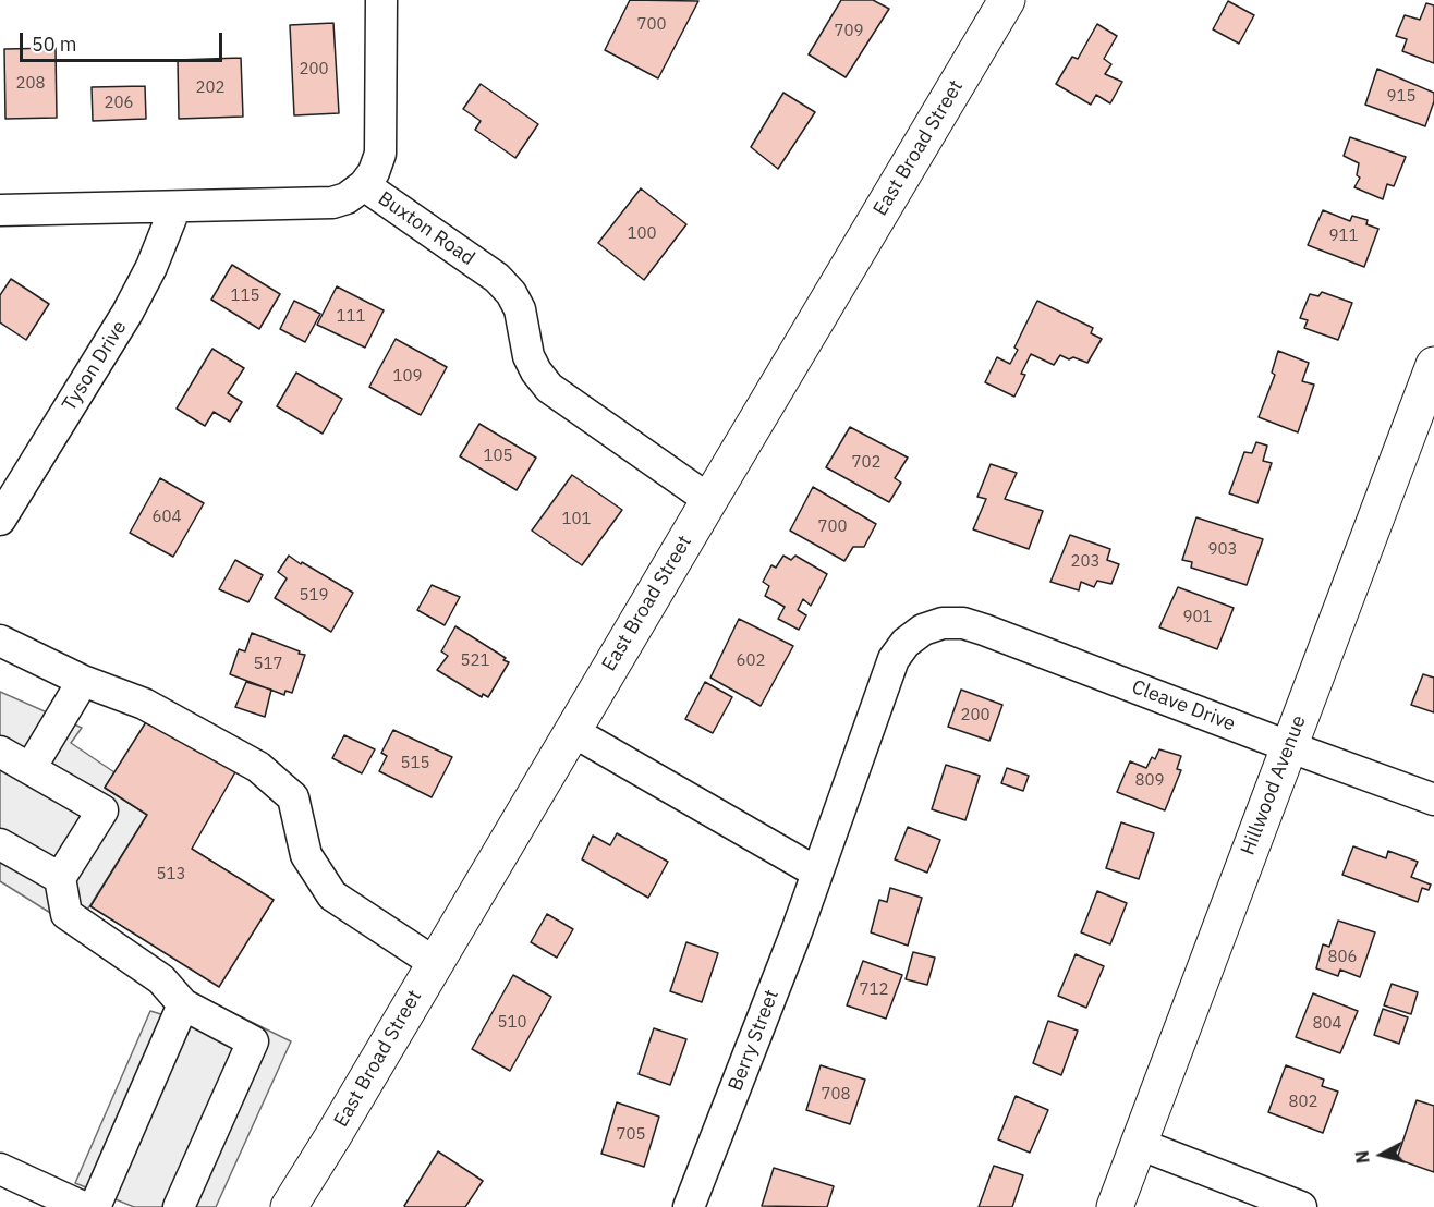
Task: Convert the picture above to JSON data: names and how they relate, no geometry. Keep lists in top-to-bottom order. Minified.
{"streets":{"main road":["East Broad Street","Hillwood Avenue"],"street":["Buxton Road","Tyson Drive","Cleave Drive","Berry Street"]},"crossings":[["East Broad Street","Buxton Road"],["Buxton Road","Tyson Drive"],["Cleave Drive","Hillwood Avenue"],["Cleave Drive","Berry Street"]],"house_numbers":["700","709","200","208","202","915","206","100","911","115","111","109","105","702","604","101","700","903","203","519","901","521","602","517","200","515","809","513","806","712","510","804","708","802","705"],"scale_bar":"50 m","north":"left"}
